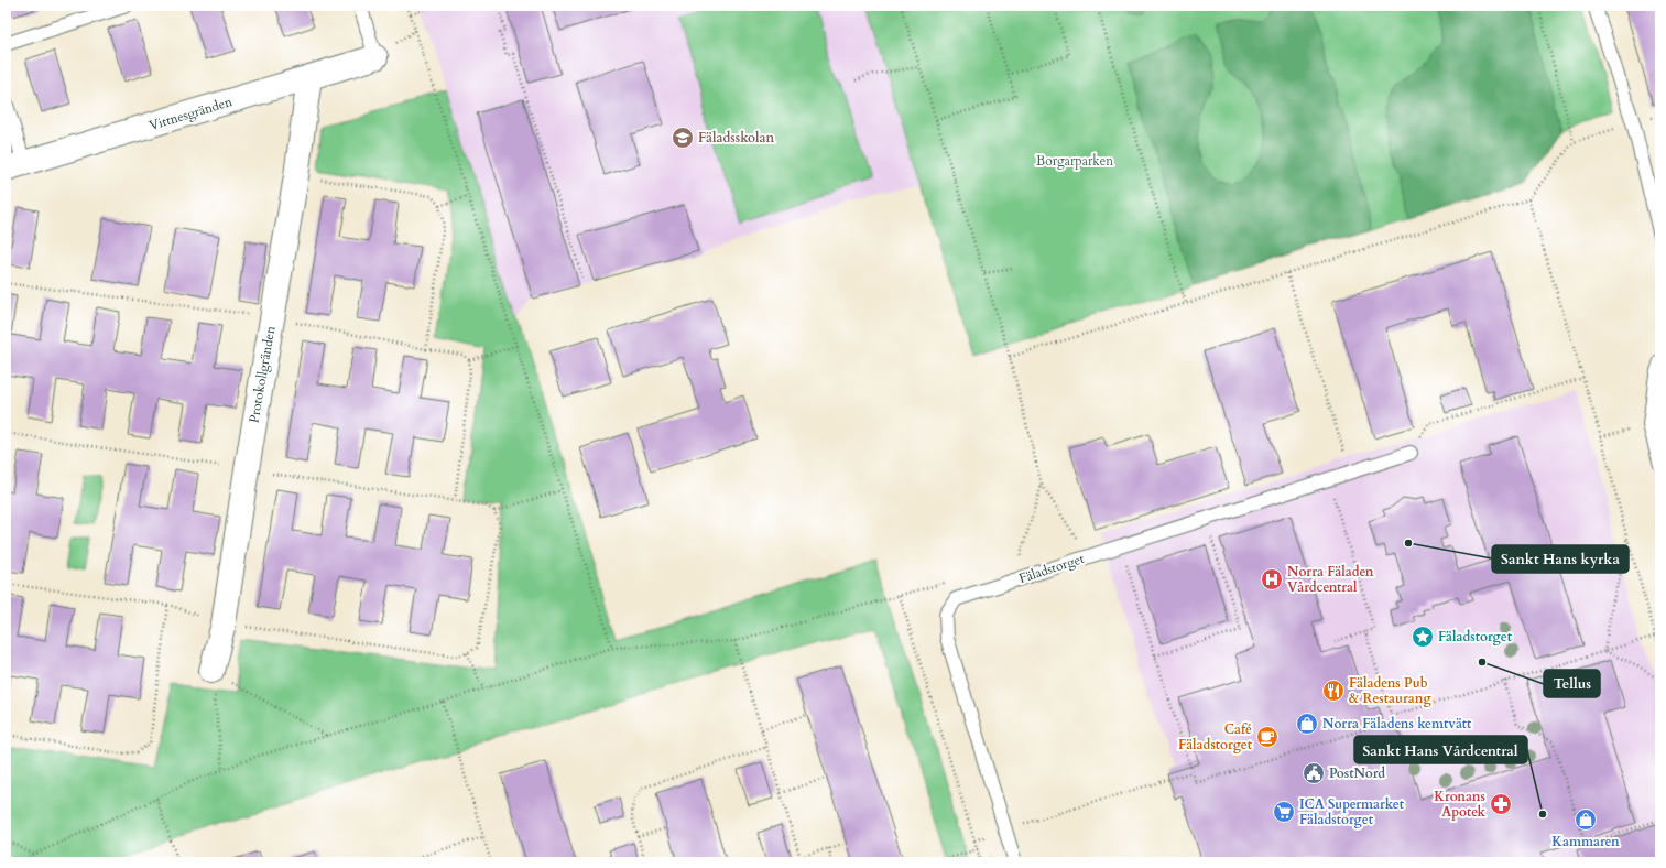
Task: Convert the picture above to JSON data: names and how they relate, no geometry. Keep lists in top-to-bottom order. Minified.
{"streets":{"street":["Vittnesgränden","Protokollgränden"],"lane":["Fäladstorget"]},"crossings":[["Vittnesgränden","Protokollgränden"]],"parks":["Borgarparken"],"places":{"school or university":["Fäladsskolan"],"other":["Sankt Hans kyrka","Tellus","Sankt Hans Vårdcentral"],"hospital":["Norra Fäladen Vårdcentral"],"place":["Fäladstorget"],"restaurant":["Fäladens Pub & Restaurang"],"shop":["Norra Fäladens kemtvätt","Kammaren"],"cafe":["Café Fäladstorget"],"public building":["PostNord"],"pharmacy":["Kronans Apotek"],"supermarket":["ICA Supermarket Fäladstorget"]}}
